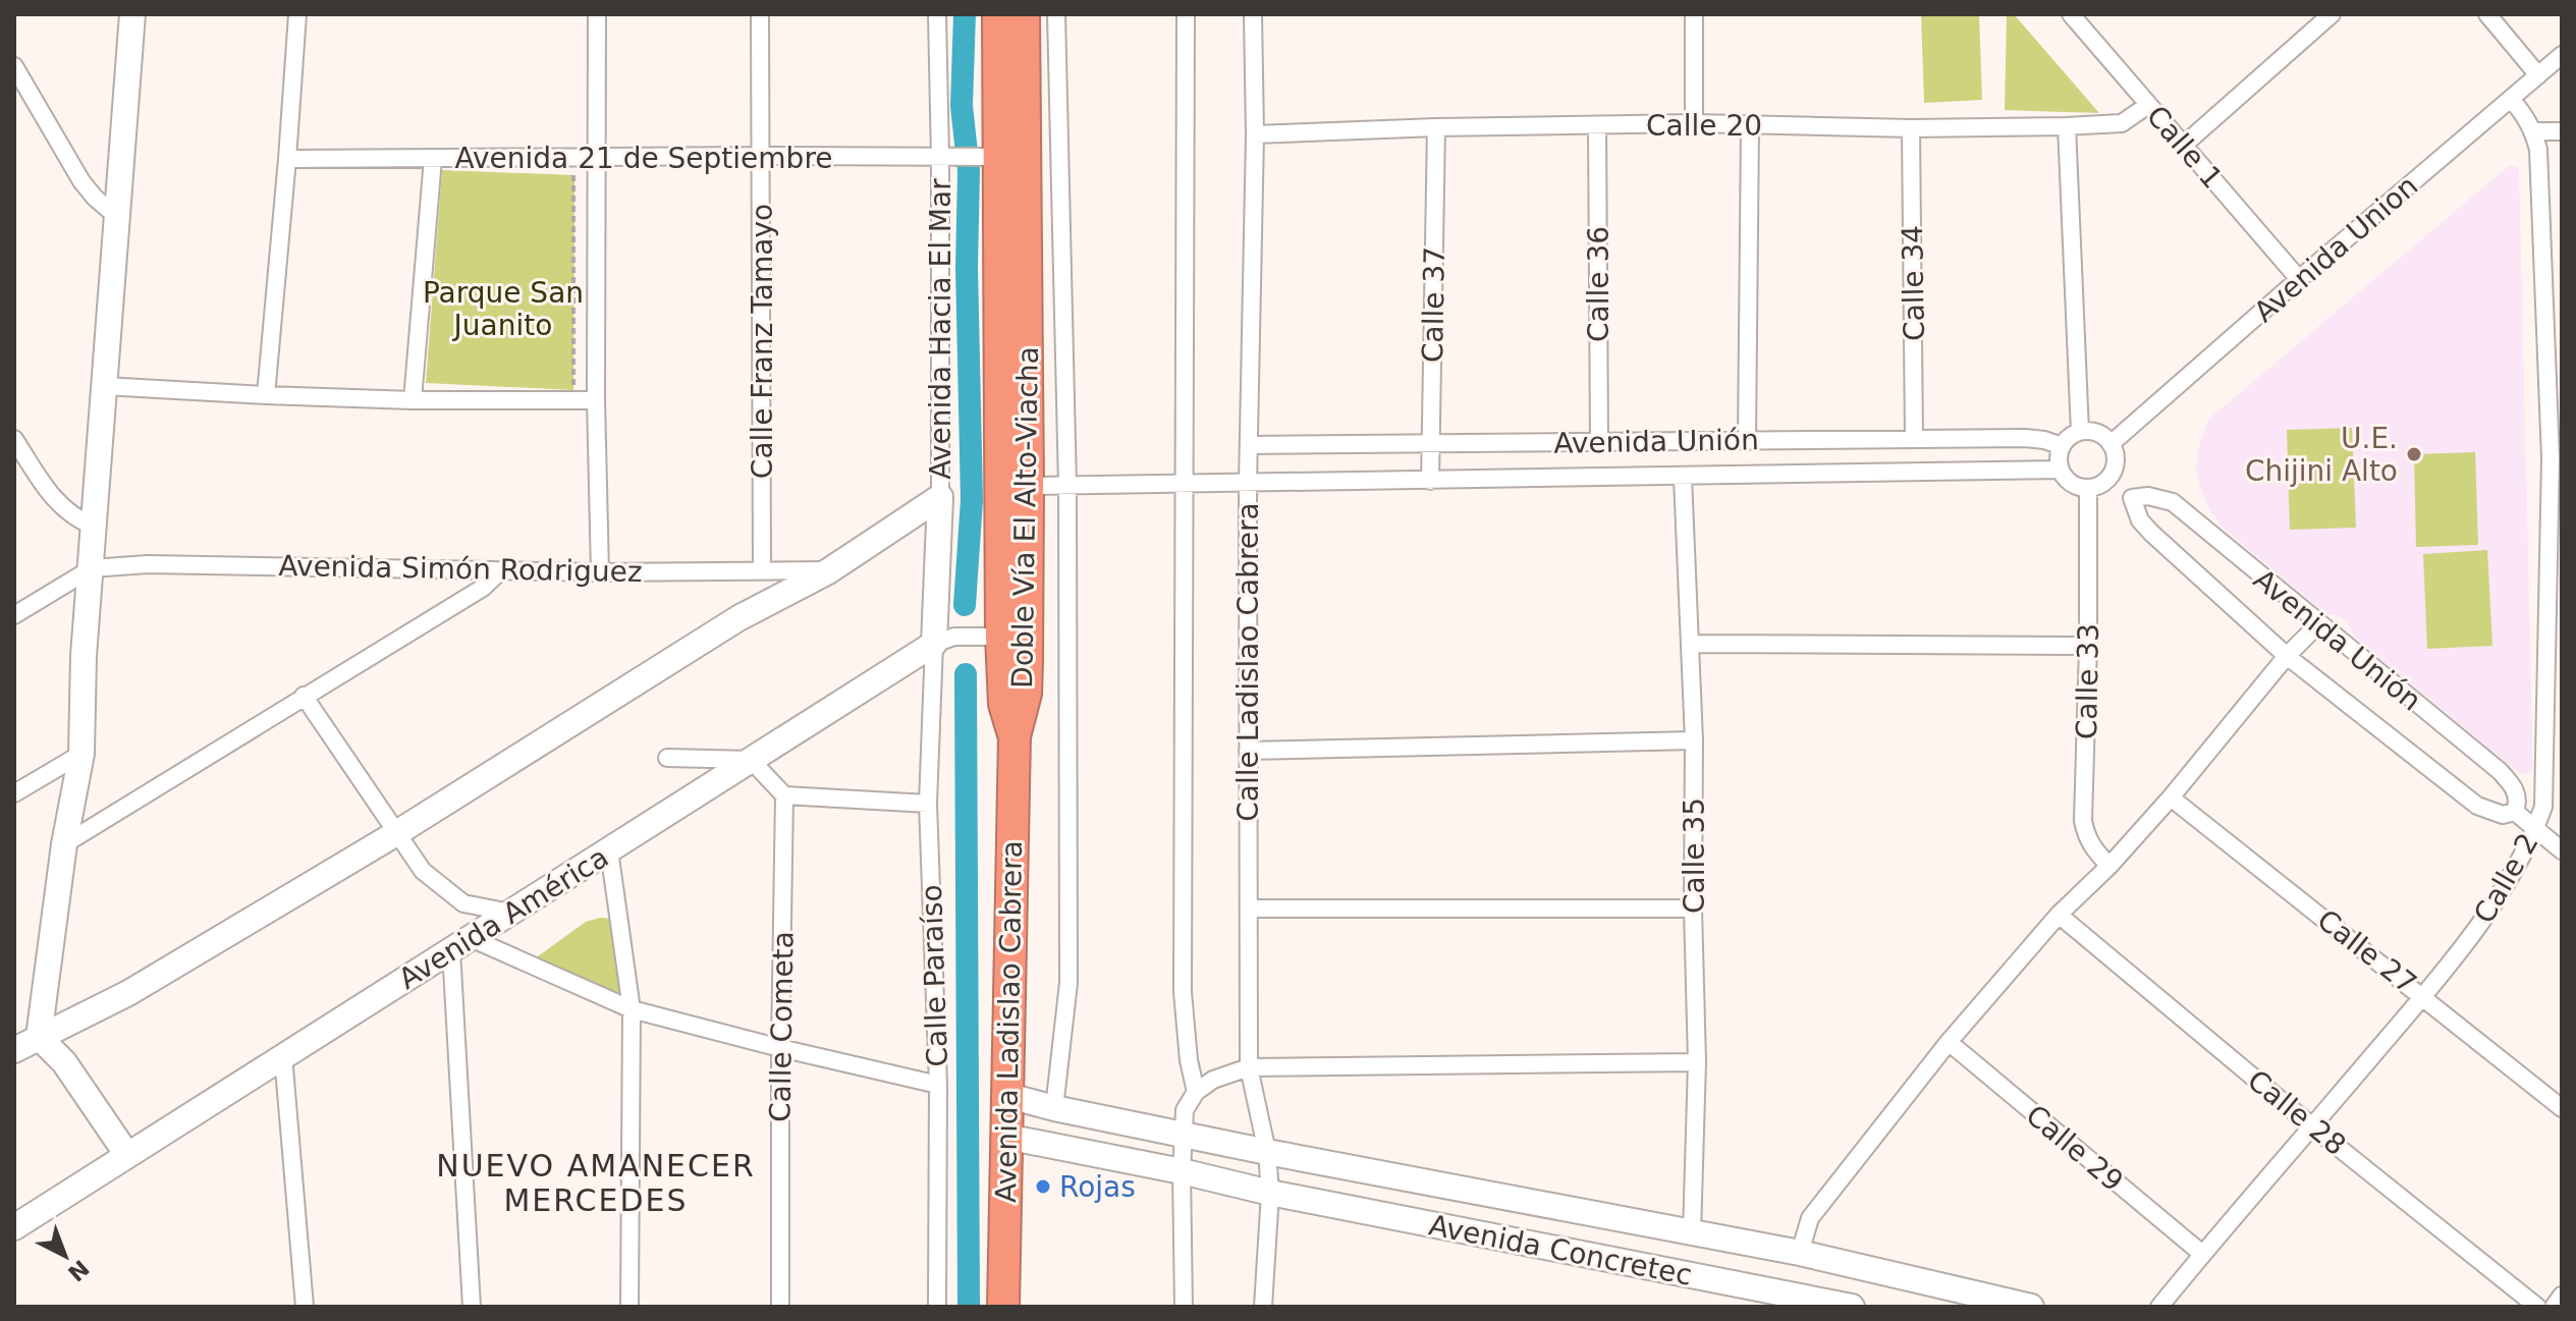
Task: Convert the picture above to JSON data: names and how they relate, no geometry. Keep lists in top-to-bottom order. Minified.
{"streets":{"highway":["Doble Vía El Alto-Viacha","Avenida Ladislao Cabrera"],"street":["Calle 20","Calle 1","Avenida 21 de Septiembre","Avenida Union","Calle 34","Calle 36","Calle 37","Avenida Hacia El Mar","Calle Franz Tamayo","Avenida Unión","Avenida Simón Rodriguez","Calle Ladislao Cabrera","Calle 33","Calle 35","Calle 2","Avenida América","Calle 27","Calle Paraíso","Calle Cometa","Calle 28","Calle 29","Avenida Concretec"]},"crossings":[["Calle 20","Calle 1"],["Calle 20","Calle 34"],["Calle 20","Calle 36"],["Calle 20","Calle 37"],["Calle 20","Calle Ladislao Cabrera"],["Calle 1","Avenida Union"],["Avenida 21 de Septiembre","Avenida Hacia El Mar"],["Avenida 21 de Septiembre","Calle Franz Tamayo"],["Avenida 21 de Septiembre","Doble Vía El Alto-Viacha"],["Avenida Union","Avenida Unión"],["Avenida Union","Calle 33"],["Avenida Union","Calle 2"],["Calle 34","Avenida Unión"],["Calle 36","Avenida Unión"],["Calle 37","Avenida Unión"],["Avenida Hacia El Mar","Avenida América"],["Avenida Hacia El Mar","Calle Paraíso"],["Calle Franz Tamayo","Avenida Simón Rodriguez"],["Avenida Unión","Calle Ladislao Cabrera"],["Avenida Unión","Calle 33"],["Doble Vía El Alto-Viacha","Avenida Ladislao Cabrera"],["Calle Ladislao Cabrera","Avenida Concretec"],["Calle 2","Calle 27"],["Calle 2","Calle 28"],["Calle 2","Calle 29"],["Avenida América","Calle Paraíso"],["Avenida Ladislao Cabrera","Avenida Concretec"]],"districts":["NUEVO AMANECER MERCEDES"],"parks":["Parque San Juanito"],"places":["U.E. Chijini Alto","Rojas"],"north":"bottom right"}
